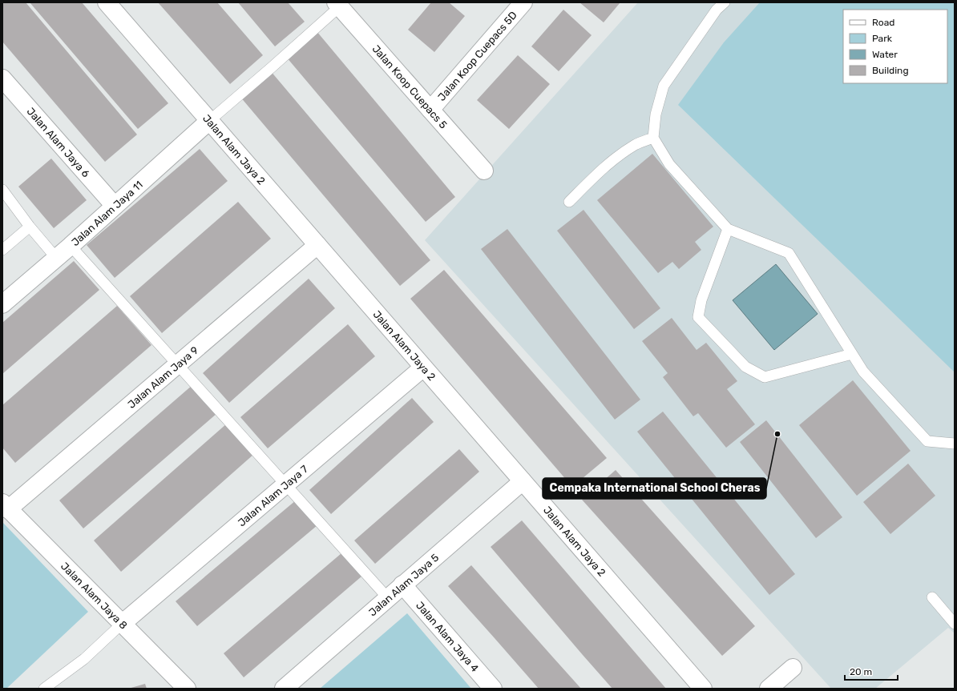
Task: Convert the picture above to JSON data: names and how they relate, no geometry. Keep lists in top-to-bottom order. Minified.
{"streets":{"street":["Jalan Koop Cuepacs 5D","Jalan Koop Cuepacs 5","Jalan Alam Jaya 6","Jalan Alam Jaya 2","Jalan Alam Jaya 11","Jalan Alam Jaya 9","Jalan Alam Jaya 7","Jalan Alam Jaya 5","Jalan Alam Jaya 8","Jalan Alam Jaya 4"]},"crossings":[["Jalan Koop Cuepacs 5D","Jalan Koop Cuepacs 5"],["Jalan Alam Jaya 6","Jalan Alam Jaya 11"],["Jalan Alam Jaya 2","Jalan Alam Jaya 11"],["Jalan Alam Jaya 2","Jalan Alam Jaya 9"],["Jalan Alam Jaya 2","Jalan Alam Jaya 7"],["Jalan Alam Jaya 2","Jalan Alam Jaya 5"],["Jalan Alam Jaya 9","Jalan Alam Jaya 8"],["Jalan Alam Jaya 7","Jalan Alam Jaya 8"],["Jalan Alam Jaya 5","Jalan Alam Jaya 4"]],"places":["Cempaka International School Cheras"],"legend":["Road","Park","Water","Building"],"scale_bar":"20 m"}
